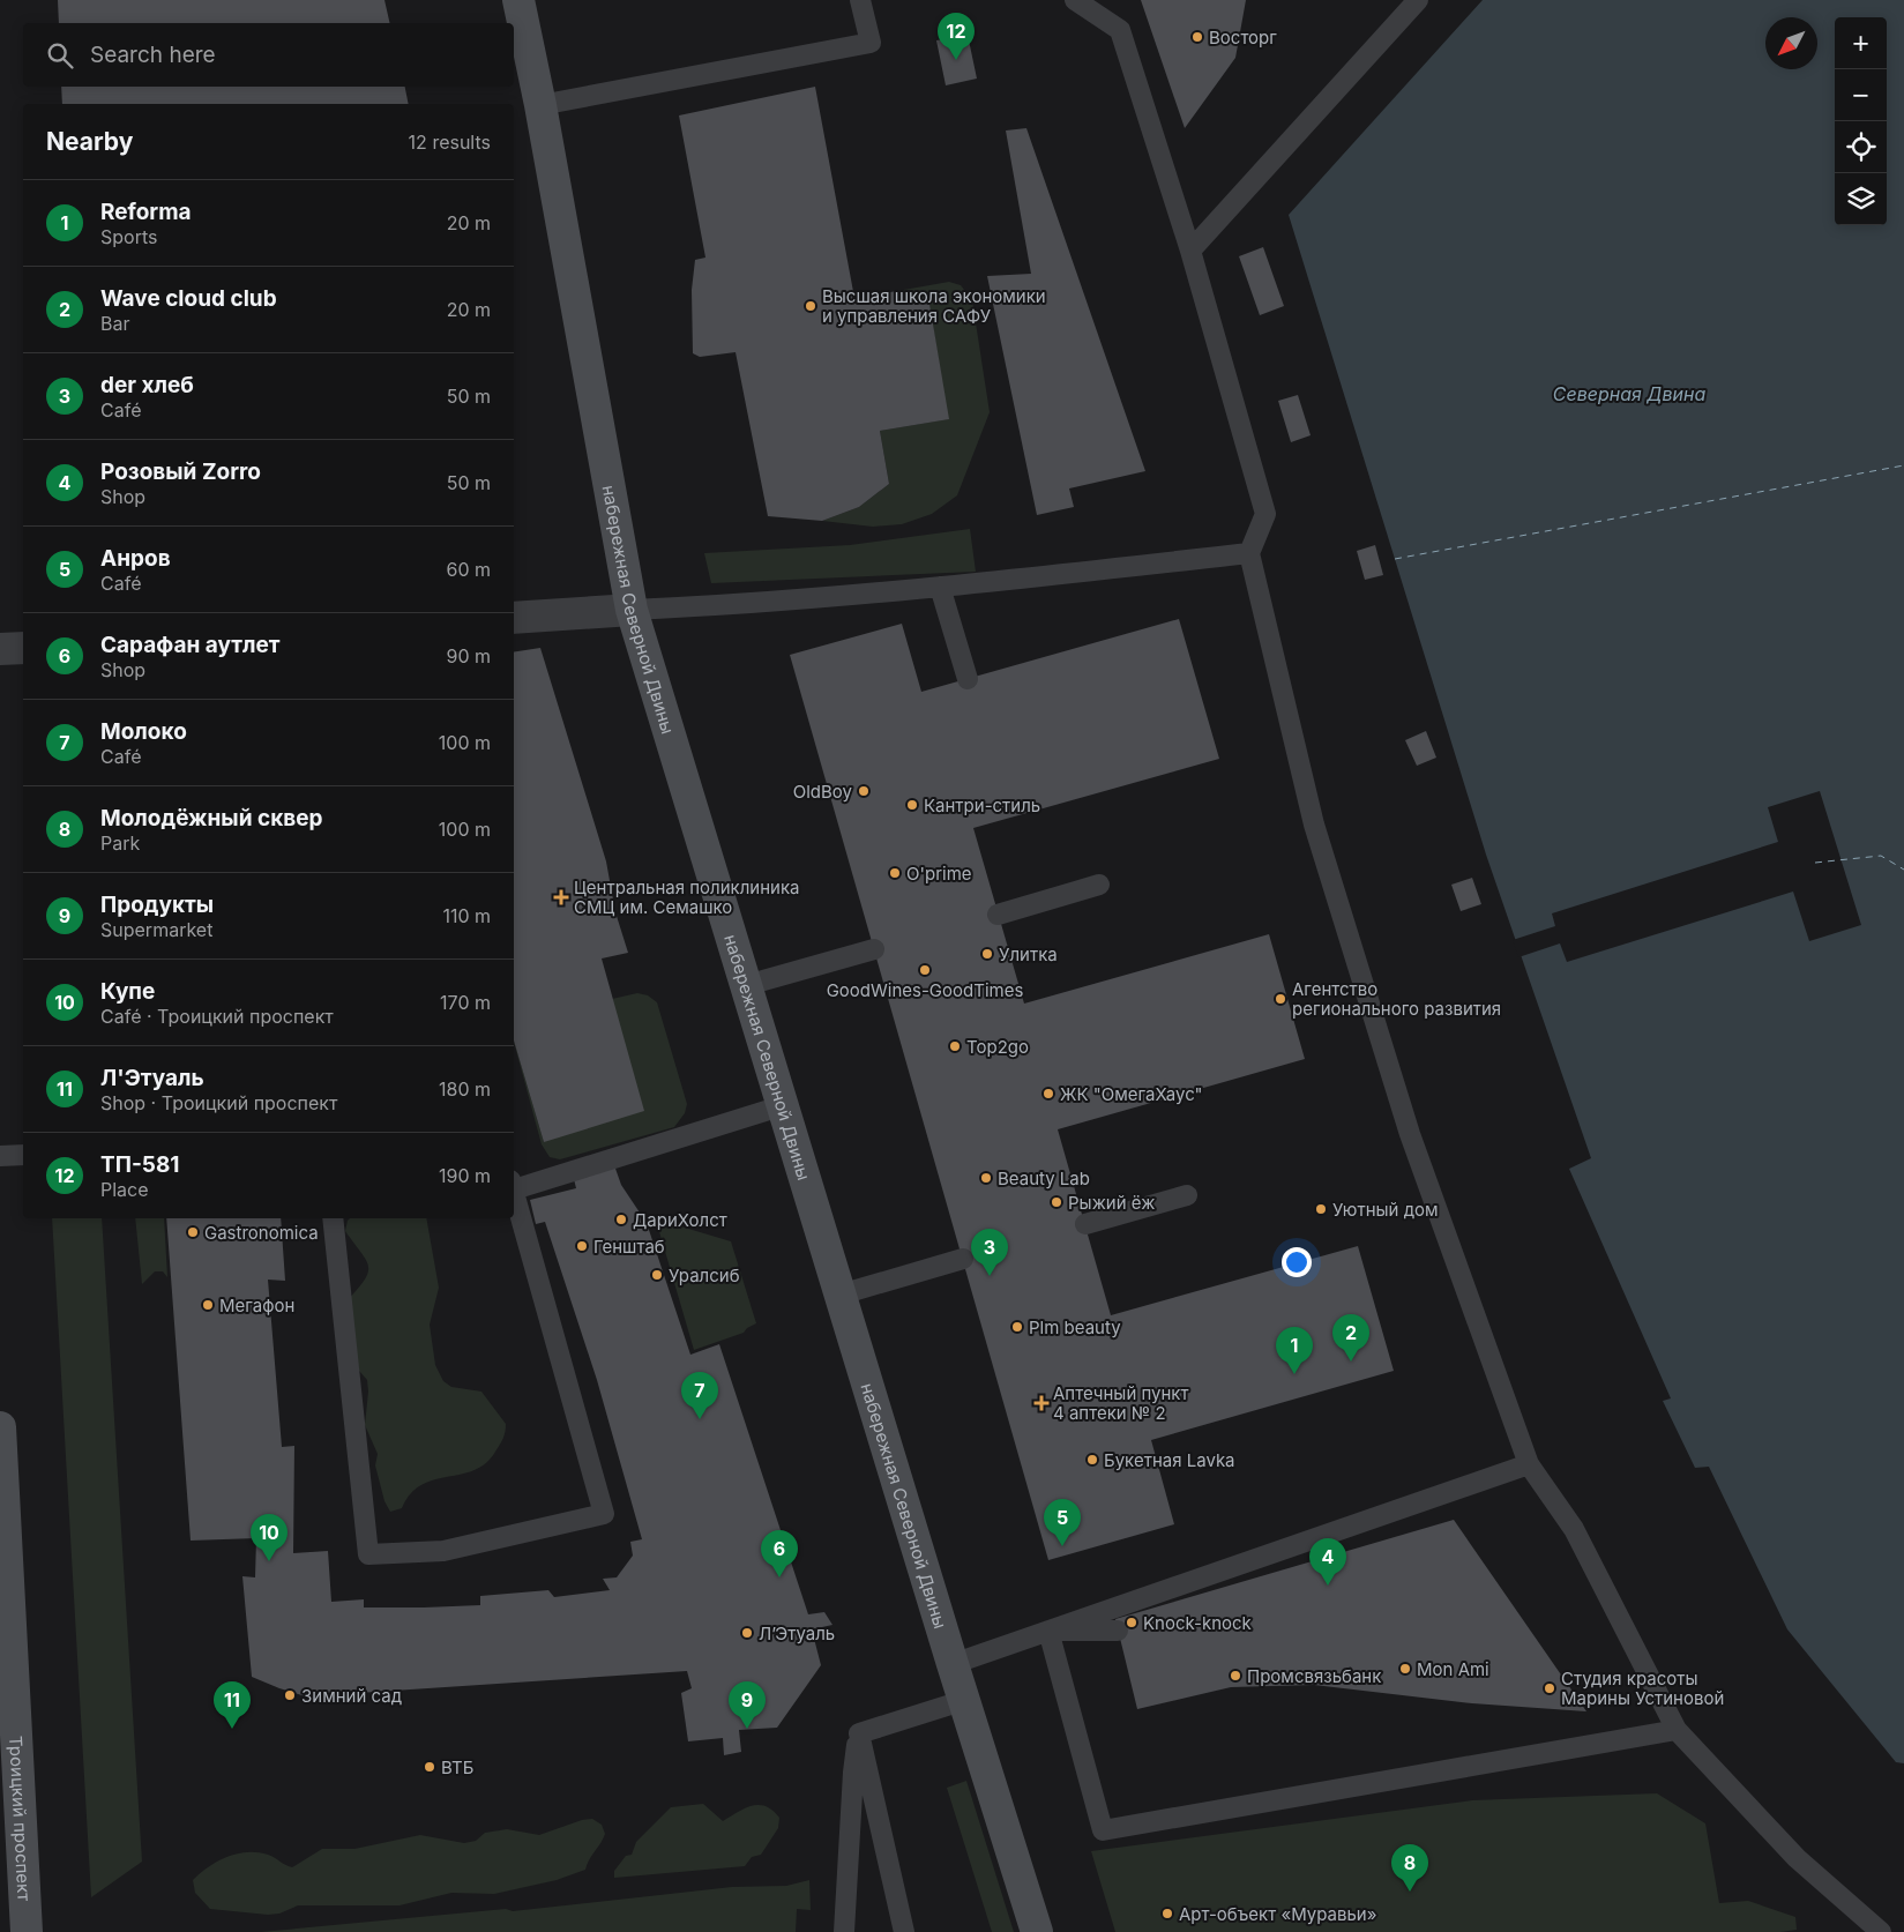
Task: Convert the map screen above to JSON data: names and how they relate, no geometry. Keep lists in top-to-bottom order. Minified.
{"streets":{"street":["набережная Северной Двины","Троицкий проспект"]},"water":["Северная Двина"],"places":{"other":["Восторг","Высшая школа экономики и управления САФУ","OldBoy","Кантри-стиль","O'prime","Улитка","GoodWines-GoodTimes","Агентство регионального развития","Top2go","ЖК \"ОмегаХаус\"","Beauty Lab","Рыжий ёж","Уютный дом","ДариХолст","Gastronomica","Генштаб","Уралсиб","Мегафон","Plm beauty","Букетная Lavka","Knock-knock","Л’Этуаль","Mon Ami","Промсвязьбанк","Студия красоты Марины Устиновой","Зимний сад","ВТБ","Арт-объект «Муравьи»"],"health":["Центральная поликлиника СМЦ им. Семашко","Аптечный пункт 4 аптеки № 2"]},"north":"bottom left","page":{"pins":["12","3","2","1","7","5","10","6","4","9","11","8"],"map_buttons":["+","−"],"search":"Search here","heading":["Nearby","12 results"],"list":[{"mark":"1","name":"Reforma","note":"Sports","value":"20 m"},{"mark":"2","name":"Wave cloud club","note":"Bar","value":"20 m"},{"mark":"3","name":"der хлеб","note":"Café","value":"50 m"},{"mark":"4","name":"Розовый Zorro","note":"Shop","value":"50 m"},{"mark":"5","name":"Анров","note":"Café","value":"60 m"},{"mark":"6","name":"Сарафан аутлет","note":"Shop","value":"90 m"},{"mark":"7","name":"Молоко","note":"Café","value":"100 m"},{"mark":"8","name":"Молодёжный сквер","note":"Park","value":"100 m"},{"mark":"9","name":"Продукты","note":"Supermarket","value":"110 m"},{"mark":"10","name":"Купе","note":"Café · Троицкий проспект","value":"170 m"},{"mark":"11","name":"Л'Этуаль","note":"Shop · Троицкий проспект","value":"180 m"},{"mark":"12","name":"ТП-581","note":"Place","value":"190 m"}]}}
